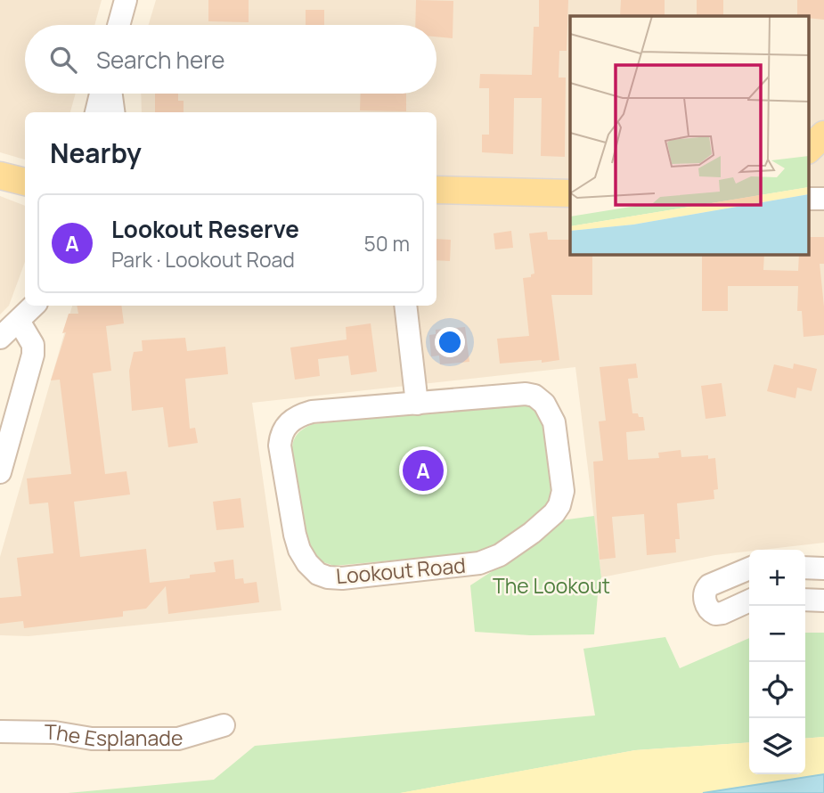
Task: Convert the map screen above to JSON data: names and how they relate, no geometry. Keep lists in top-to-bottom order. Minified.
{"streets":{"street":["Lookout Road","The Esplanade"]},"parks":["The Lookout"],"page":{"search":"Search here","heading":"Nearby","list":[{"mark":"A","name":"Lookout Reserve","note":"Park · Lookout Road","value":"50 m"}],"pins":"A","map_buttons":["+","−"]}}
